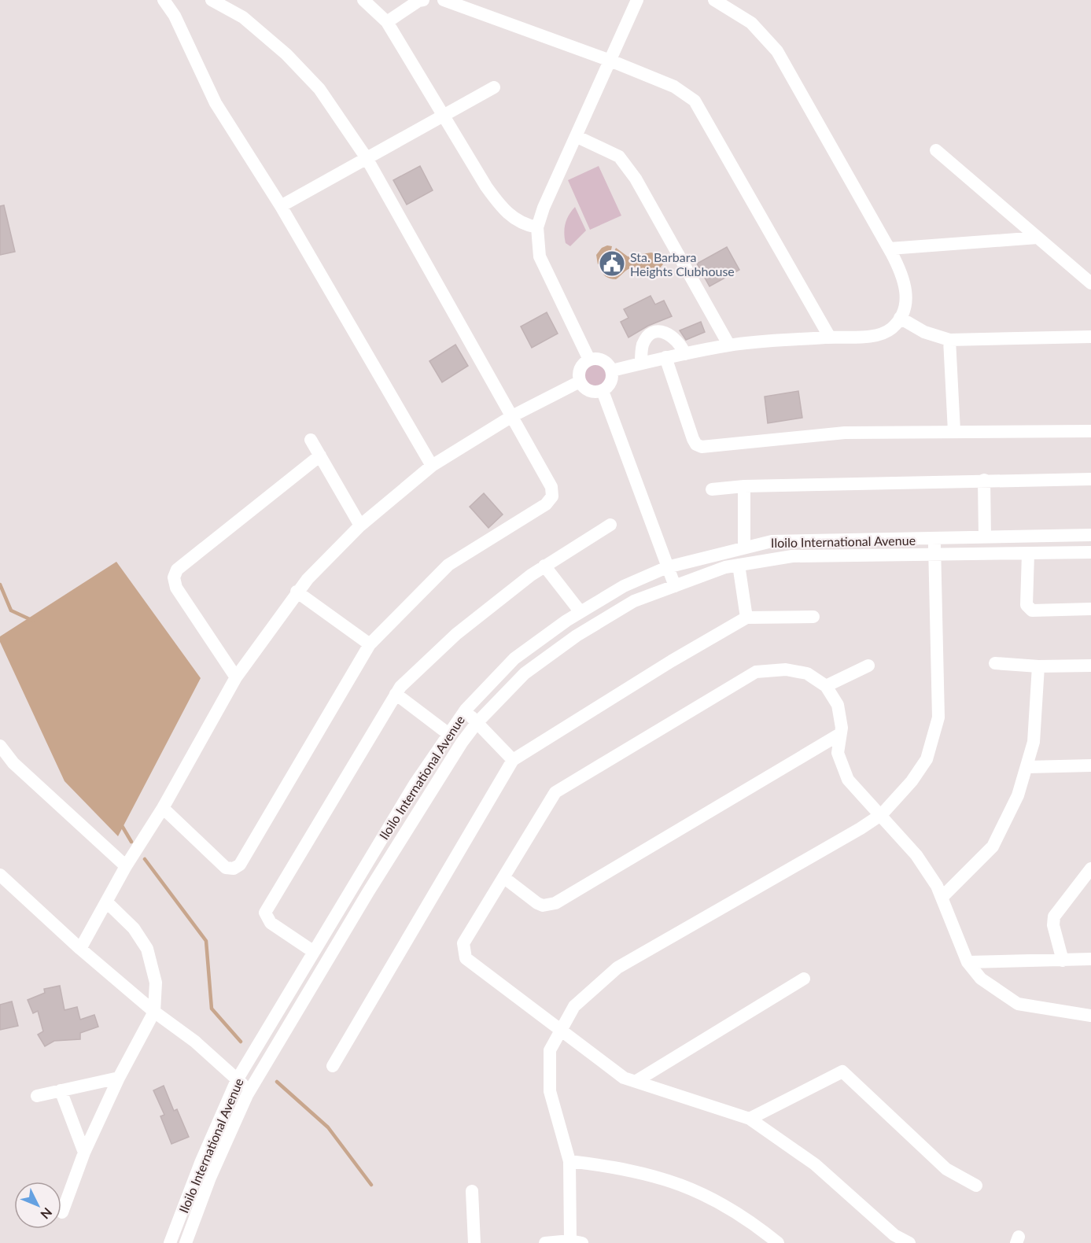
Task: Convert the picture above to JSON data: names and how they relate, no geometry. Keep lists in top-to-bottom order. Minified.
{"streets":{"street":["Iloilo International Avenue"]},"places":{"public building":["Sta. Barbara Heights Clubhouse"]},"north":"bottom right"}
